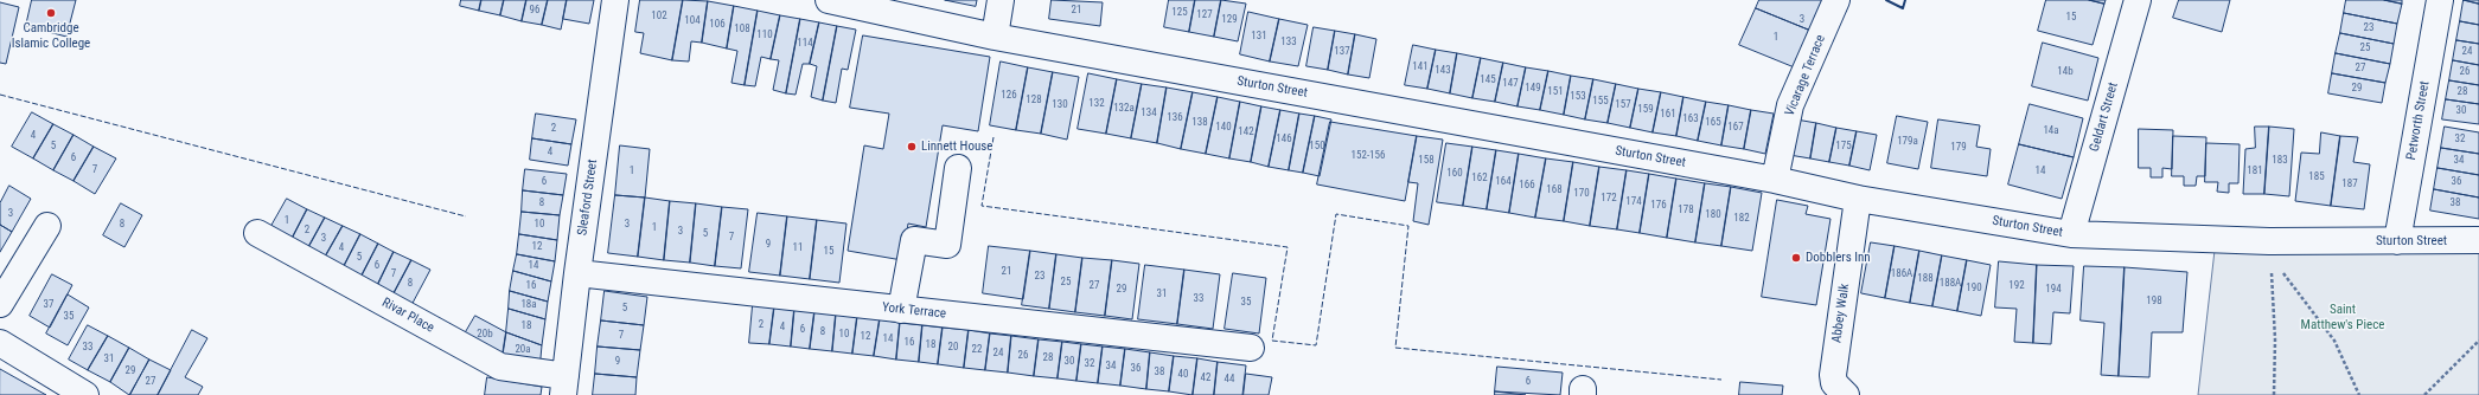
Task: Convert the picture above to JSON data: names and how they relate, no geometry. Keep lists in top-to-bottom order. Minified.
{"streets":{"street":["Vicarage Terrace","Sturton Street","Geldart Street","Petworth Street","Sleaford Street","York Terrace","Abbey Walk","Rivar Place"]},"crossings":[["Vicarage Terrace","Sturton Street"],["Sturton Street","Geldart Street"],["Sturton Street","Petworth Street"],["Sturton Street","Abbey Walk"],["Sleaford Street","York Terrace"],["Sleaford Street","Rivar Place"]],"parks":["Saint Matthew's Piece"],"places":["Cambridge Islamic College","Linnett House","Dobblers Inn"],"house_numbers":["96","21","125","127","102","15","129","3","104","106","23","108","110","131","1","133","114","25","137","24","141","27","143","14b","26","145","147","149","29","151","28","126","153","128","155","132","130","157","132a","159","30","134","161","136","163","138","165","140","167","2","14a","142","4","146","32","179a","5","150","175","179","4","152-156","6","158","183","34","7","1","14","181","160","185","162","6","164","36","187","166","168","170","172","174","8","38","176","178","3","180","182","1","8","10","3","1","2","3","5","7","3","9","12","4","11","15","5","6","14","21","7","186A","23","188","25","8","188A","16","27","192","190","29","194","31","33","198","35","37","18a","5","35","2","18","4","6","8","20b","10","7","12","14","16","18","33","20","20a","22","24","26","28","31","9","30","32","34","36","29","38","40","42","44","27","6"]}
